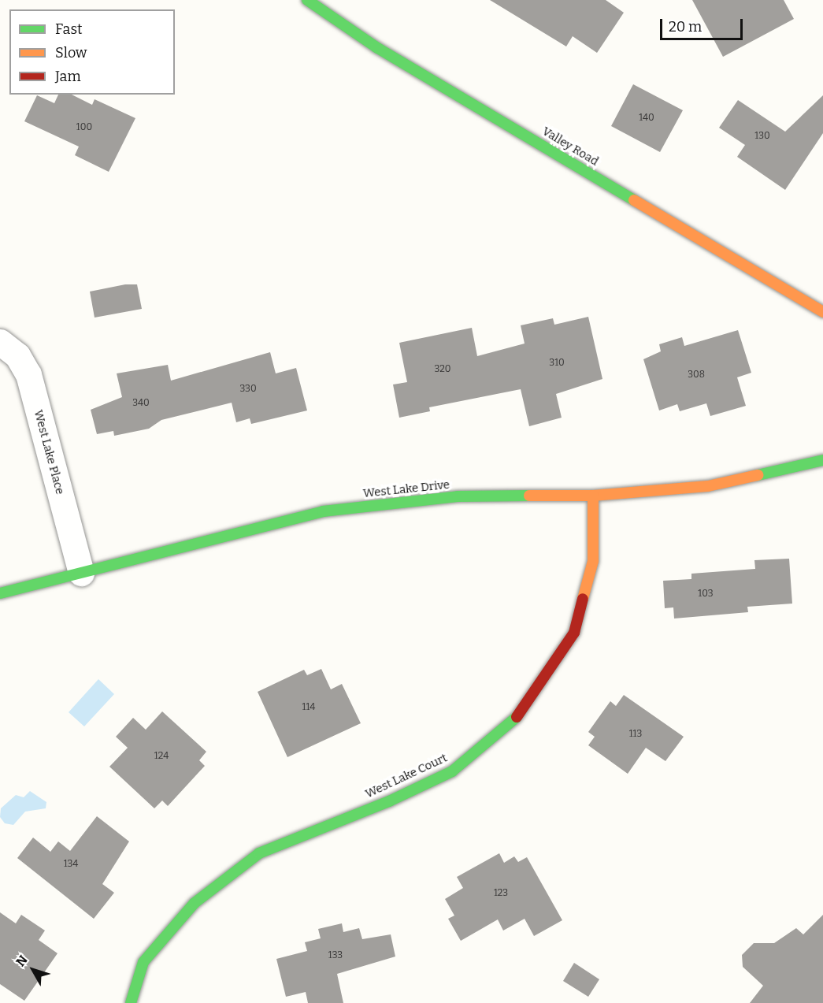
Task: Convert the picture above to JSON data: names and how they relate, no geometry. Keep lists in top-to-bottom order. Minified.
{"streets":{"street":["Valley Road","West Lake Place","West Lake Drive","West Lake Court"]},"crossings":[["West Lake Place","West Lake Drive"],["West Lake Drive","West Lake Court"]],"house_numbers":["140","100","130","310","320","308","330","340","103","114","113","124","134","123","133"],"legend":["Fast","Slow","Jam"],"scale_bar":"20 m","north":"top left"}
